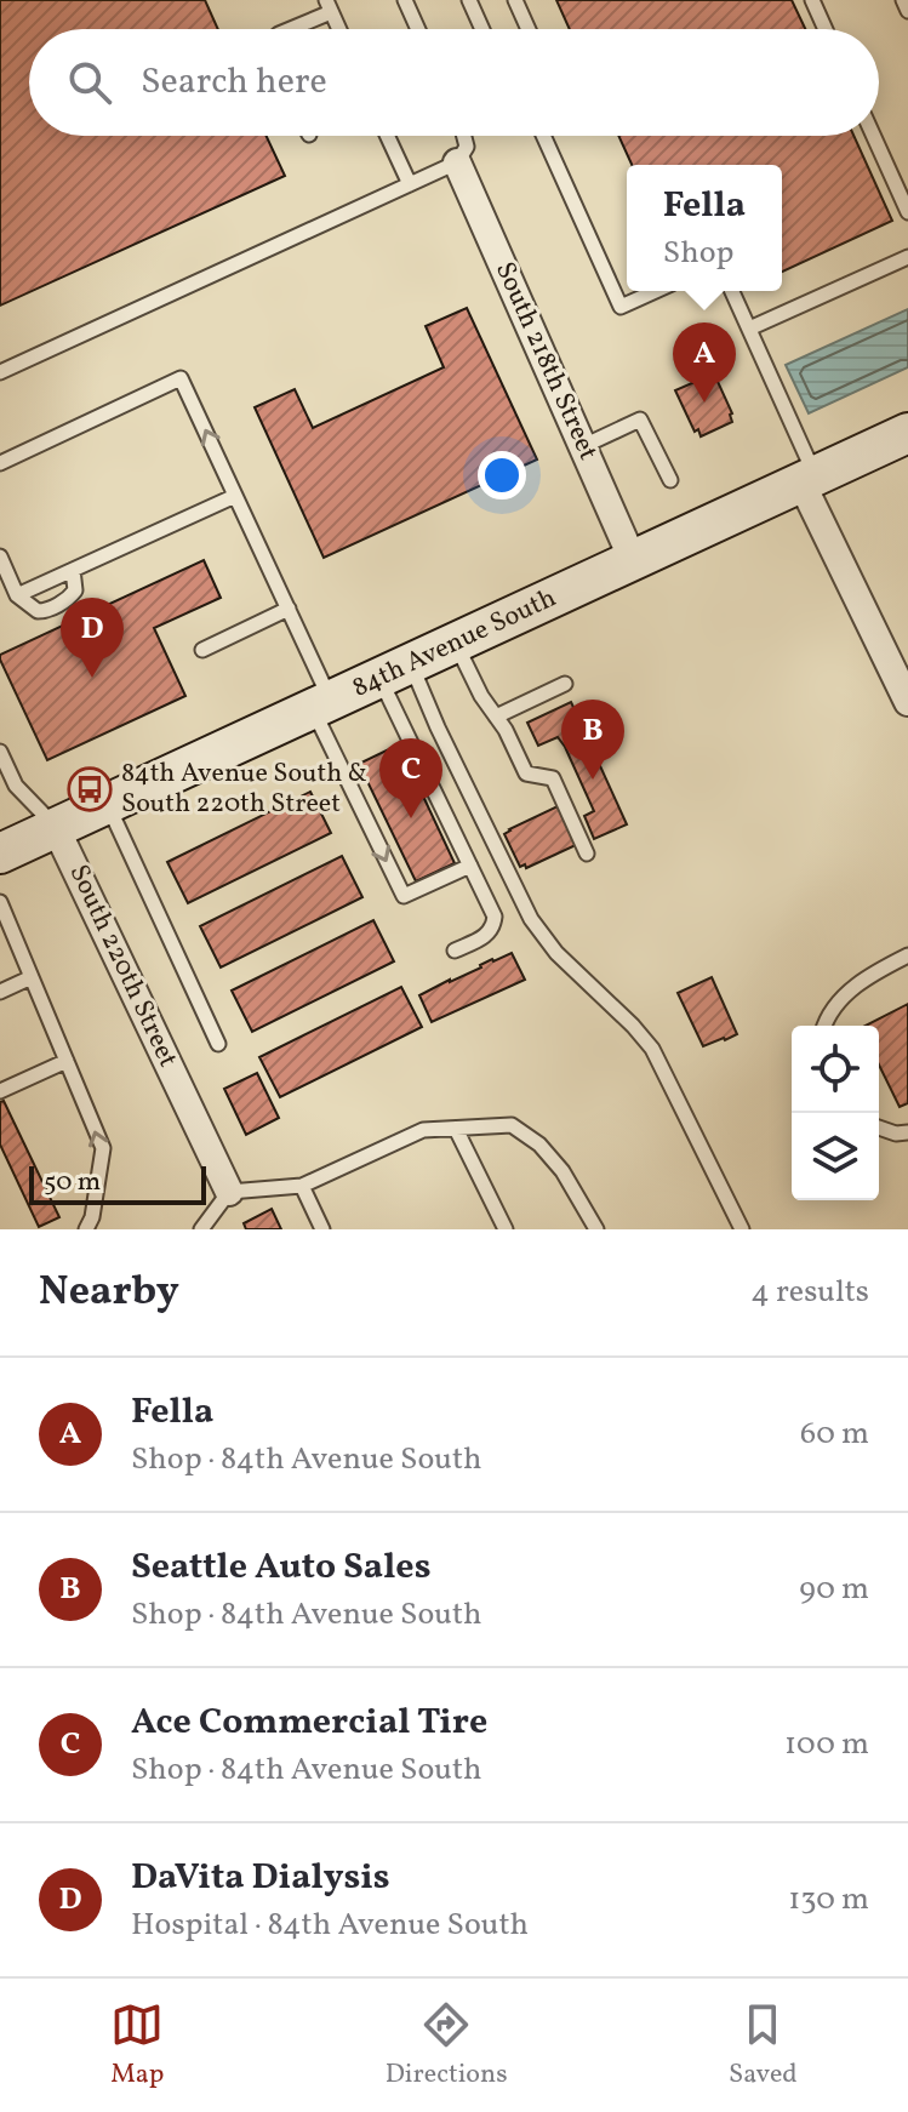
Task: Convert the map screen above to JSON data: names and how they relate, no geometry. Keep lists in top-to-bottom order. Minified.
{"streets":{"main road":["84th Avenue South"],"street":["South 218th Street","South 220th Street"]},"crossings":[["South 218th Street","84th Avenue South"],["84th Avenue South","South 220th Street"]],"places":{"bus stop":["84th Avenue South & South 220th Street"]},"scale_bar":"50 m","page":{"search":"Search here","popup":["Fella","Shop"],"pins":["A","D","B","C"],"scale":"50 m","heading":["Nearby","4 results"],"list":[{"mark":"A","name":"Fella","note":"Shop · 84th Avenue South","value":"60 m"},{"mark":"B","name":"Seattle Auto Sales","note":"Shop · 84th Avenue South","value":"90 m"},{"mark":"C","name":"Ace Commercial Tire","note":"Shop · 84th Avenue South","value":"100 m"},{"mark":"D","name":"DaVita Dialysis","note":"Hospital · 84th Avenue South","value":"130 m"}],"nav":["Map","Directions","Saved"]}}
